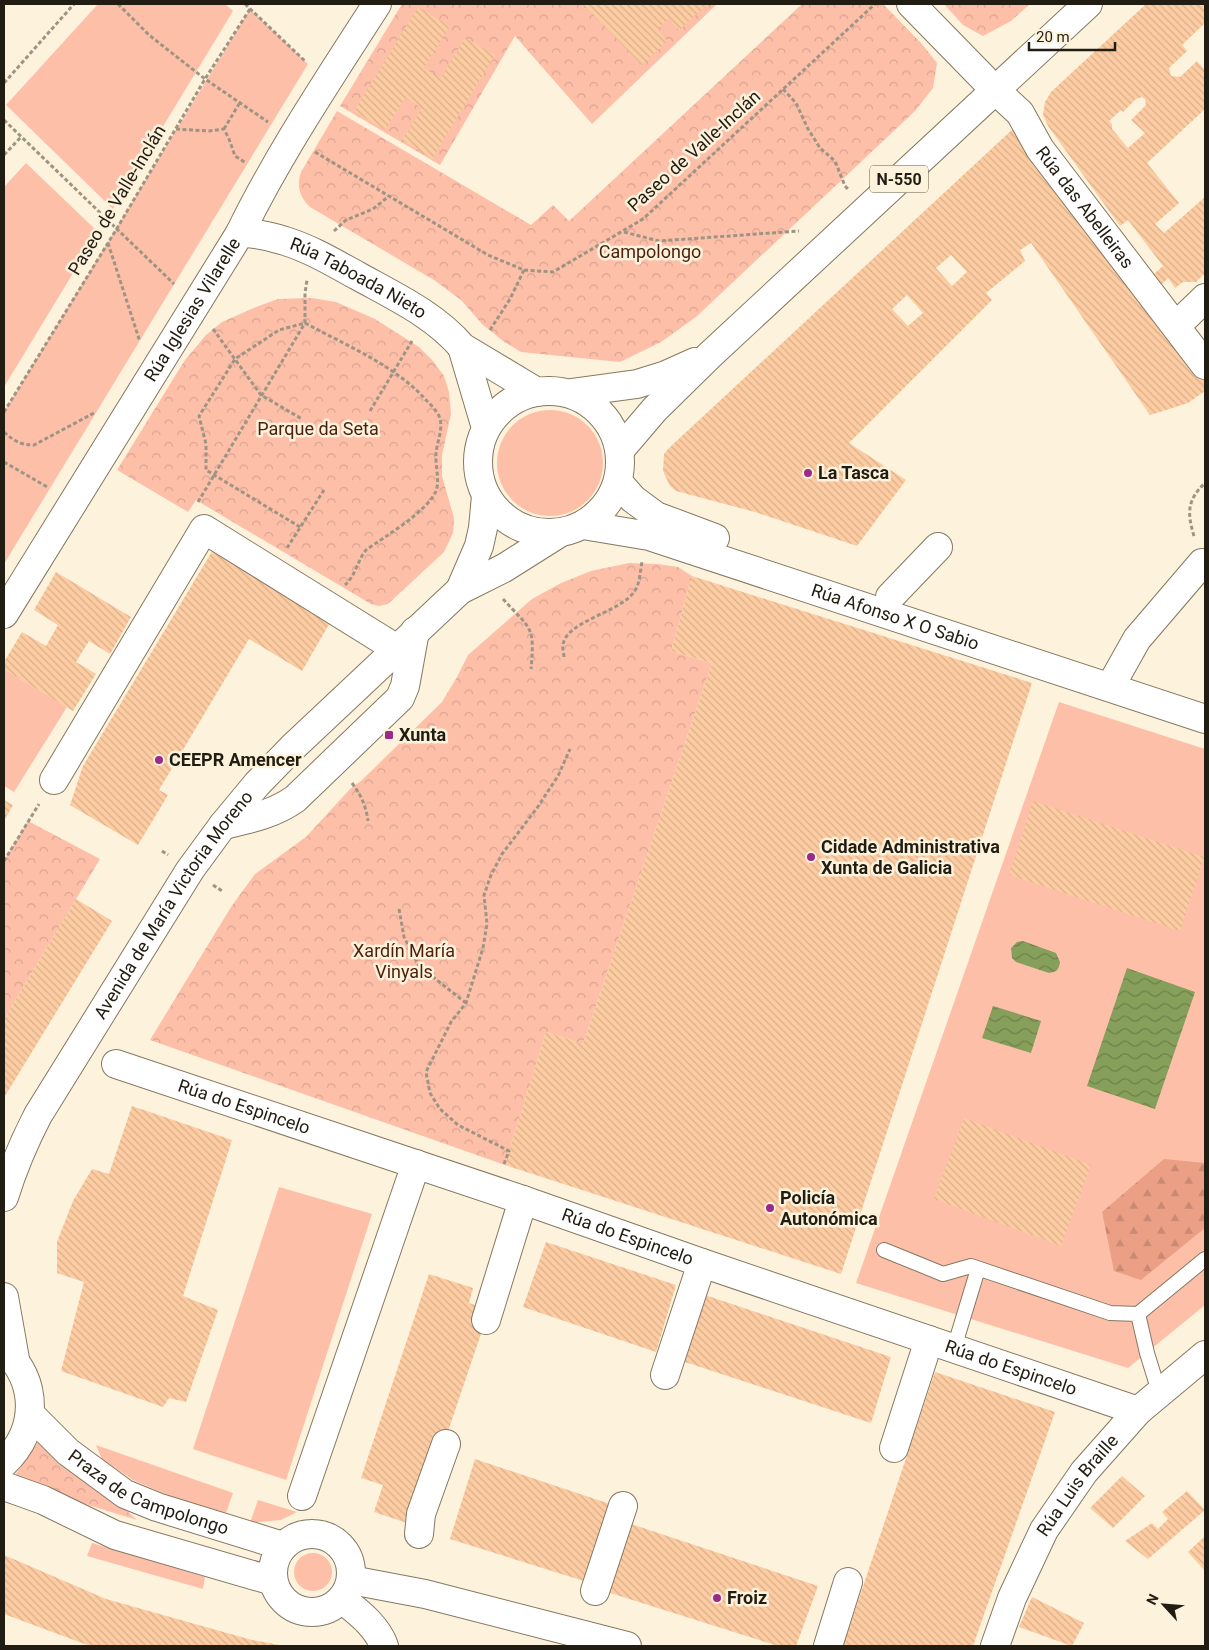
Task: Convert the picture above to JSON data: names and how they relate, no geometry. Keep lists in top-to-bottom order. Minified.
{"streets":{"main road":["N-550","Rúa das Abelleiras","Rúa Taboada Nieto","Rúa Iglesias Vilarelle","Rúa Afonso X O Sabio","Avenida de María Victoria Moreno","Rúa do Espincelo","Rúa Luis Braille","Praza de Campolongo"],"path":["Paseo de Valle-Inclán"]},"crossings":[["N-550","Rúa das Abelleiras"],["N-550","Rúa Taboada Nieto"],["N-550","Rúa Afonso X O Sabio"],["N-550","Avenida de María Victoria Moreno"],["Rúa Taboada Nieto","Rúa Iglesias Vilarelle"],["Rúa Taboada Nieto","Rúa Afonso X O Sabio"],["Rúa Taboada Nieto","Avenida de María Victoria Moreno"],["Rúa Afonso X O Sabio","Avenida de María Victoria Moreno"],["Rúa do Espincelo","Rúa Luis Braille"]],"parks":["Campolongo","Parque da Seta","Xardín María Vinyals"],"places":{"other":["La Tasca","CEEPR Amencer","Cidade Administrativa Xunta de Galicia","Policía Autonómica","Froiz"],"transit":["Xunta"]},"scale_bar":"20 m","north":"top left"}
